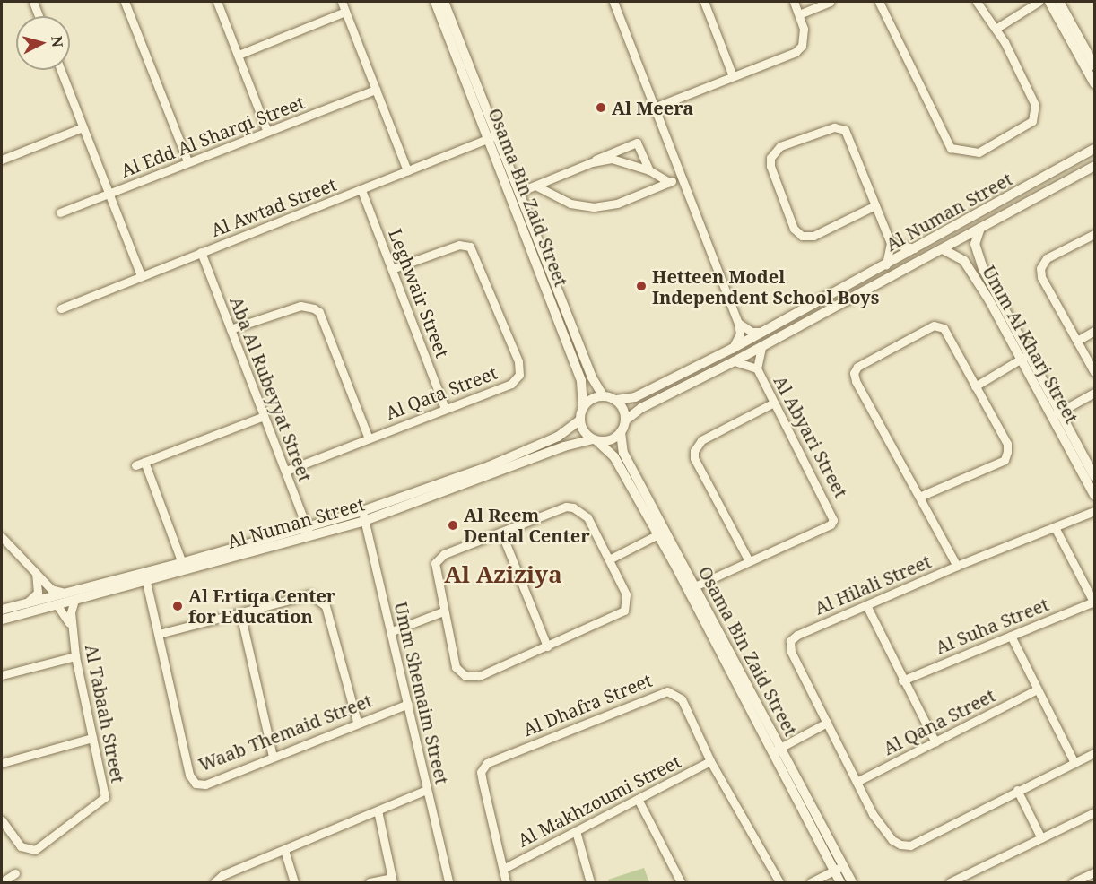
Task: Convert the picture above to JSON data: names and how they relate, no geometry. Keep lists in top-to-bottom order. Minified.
{"streets":{"street":["Al Edd Al Sharqi Street","Osama Bin Zaid Street","Al Awtad Street","Al Numan Street","Leghwair Street","Umm Al Kharj Street","Aba Al Rubeyyat Street","Al Qata Street","Al Abyari Street","Al Hilali Street","Al Suha Street","Umm Shemaim Street","Al Dhafra Street","Al Tabaah Street","Al Qana Street","Waab Themaid Street","Al Makhzoumi Street"]},"crossings":[["Osama Bin Zaid Street","Al Awtad Street"],["Osama Bin Zaid Street","Al Numan Street"],["Osama Bin Zaid Street","Al Abyari Street"],["Al Awtad Street","Leghwair Street"],["Al Awtad Street","Aba Al Rubeyyat Street"],["Al Numan Street","Umm Al Kharj Street"],["Al Numan Street","Aba Al Rubeyyat Street"],["Al Numan Street","Al Abyari Street"],["Al Numan Street","Umm Shemaim Street"],["Al Numan Street","Al Tabaah Street"],["Al Numan Street","Waab Themaid Street"],["Leghwair Street","Al Qata Street"],["Aba Al Rubeyyat Street","Al Qata Street"],["Al Hilali Street","Al Qana Street"],["Umm Shemaim Street","Waab Themaid Street"],["Al Dhafra Street","Al Makhzoumi Street"]],"districts":["Al Aziziya"],"places":["Al Meera","Hetteen Model Independent School Boys","Al Reem Dental Center","Al Ertiqa Center for Education"],"north":"right"}
